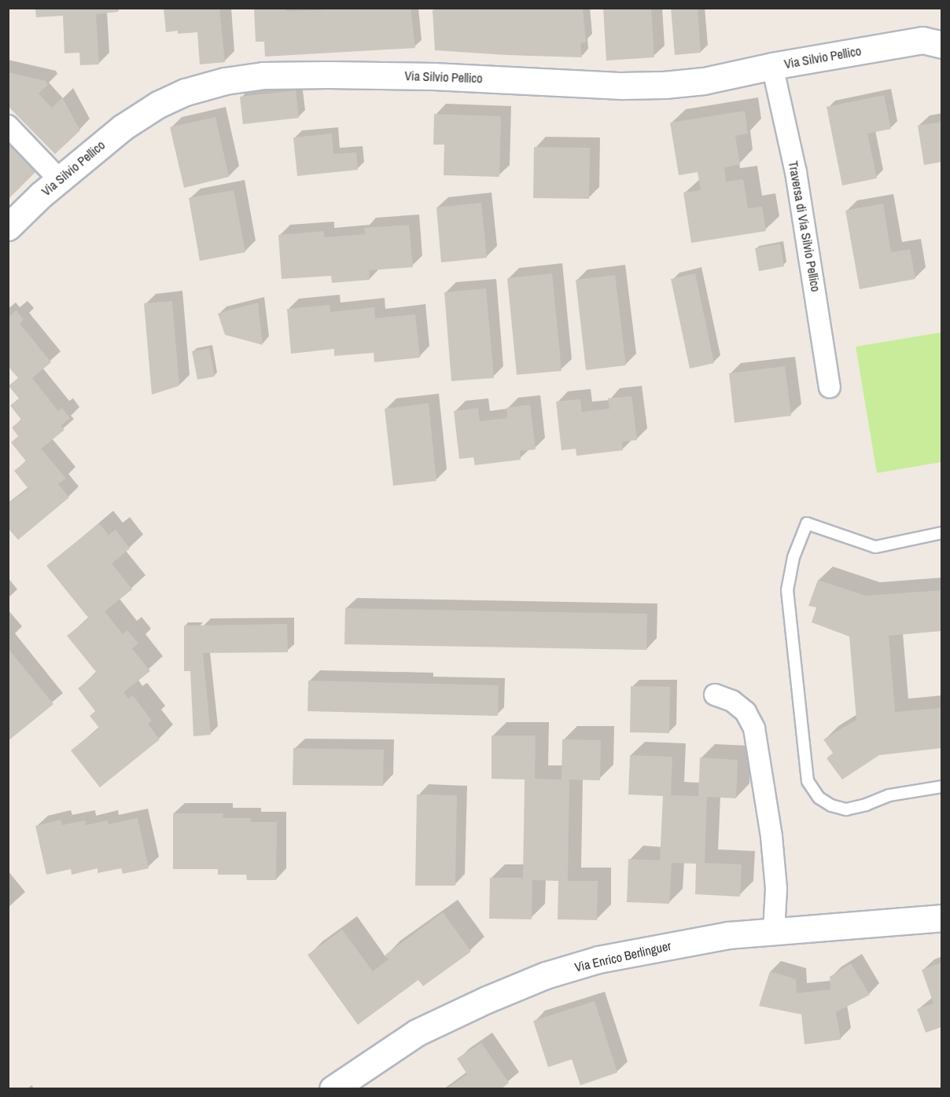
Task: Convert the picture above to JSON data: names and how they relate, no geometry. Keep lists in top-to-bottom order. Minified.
{"streets":{"street":["Via Silvio Pellico","Traversa di Via Silvio Pellico","Via Enrico Berlinguer"]},"crossings":[["Via Silvio Pellico","Traversa di Via Silvio Pellico"]]}
